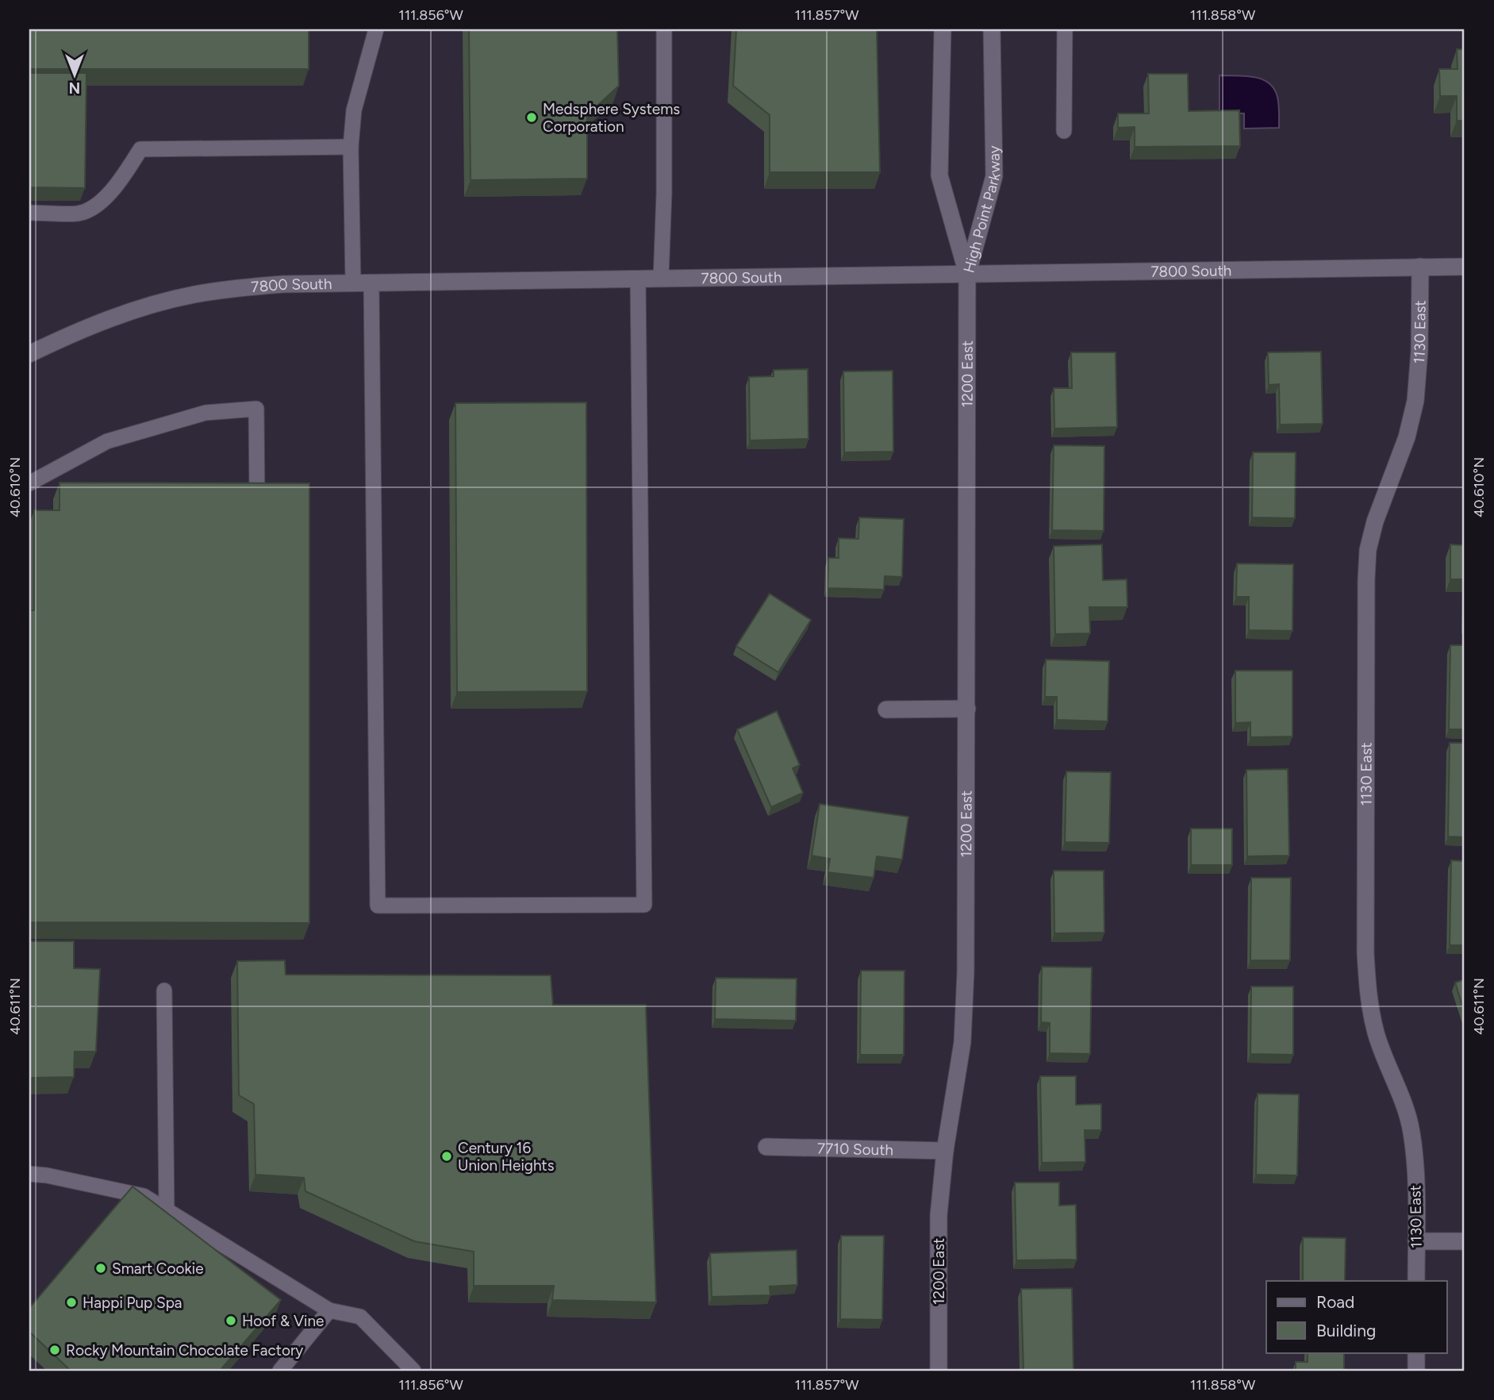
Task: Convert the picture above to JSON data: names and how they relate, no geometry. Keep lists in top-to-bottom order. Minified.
{"streets":{"street":["High Point Parkway","7800 South","1130 East","1200 East","7710 South"]},"crossings":[["High Point Parkway","7800 South"],["High Point Parkway","1200 East"],["7800 South","1130 East"],["7800 South","1200 East"],["1200 East","7710 South"]],"places":["Medsphere Systems Corporation","Century 16 Union Heights","Smart Cookie","Happi Pup Spa","Hoof & Vine","Rocky Mountain Chocolate Factory"],"legend":["Road","Building"],"north":"bottom","coordinates":["111.856°W","111.857°W","111.858°W","40.610°N","40.611°N"]}
